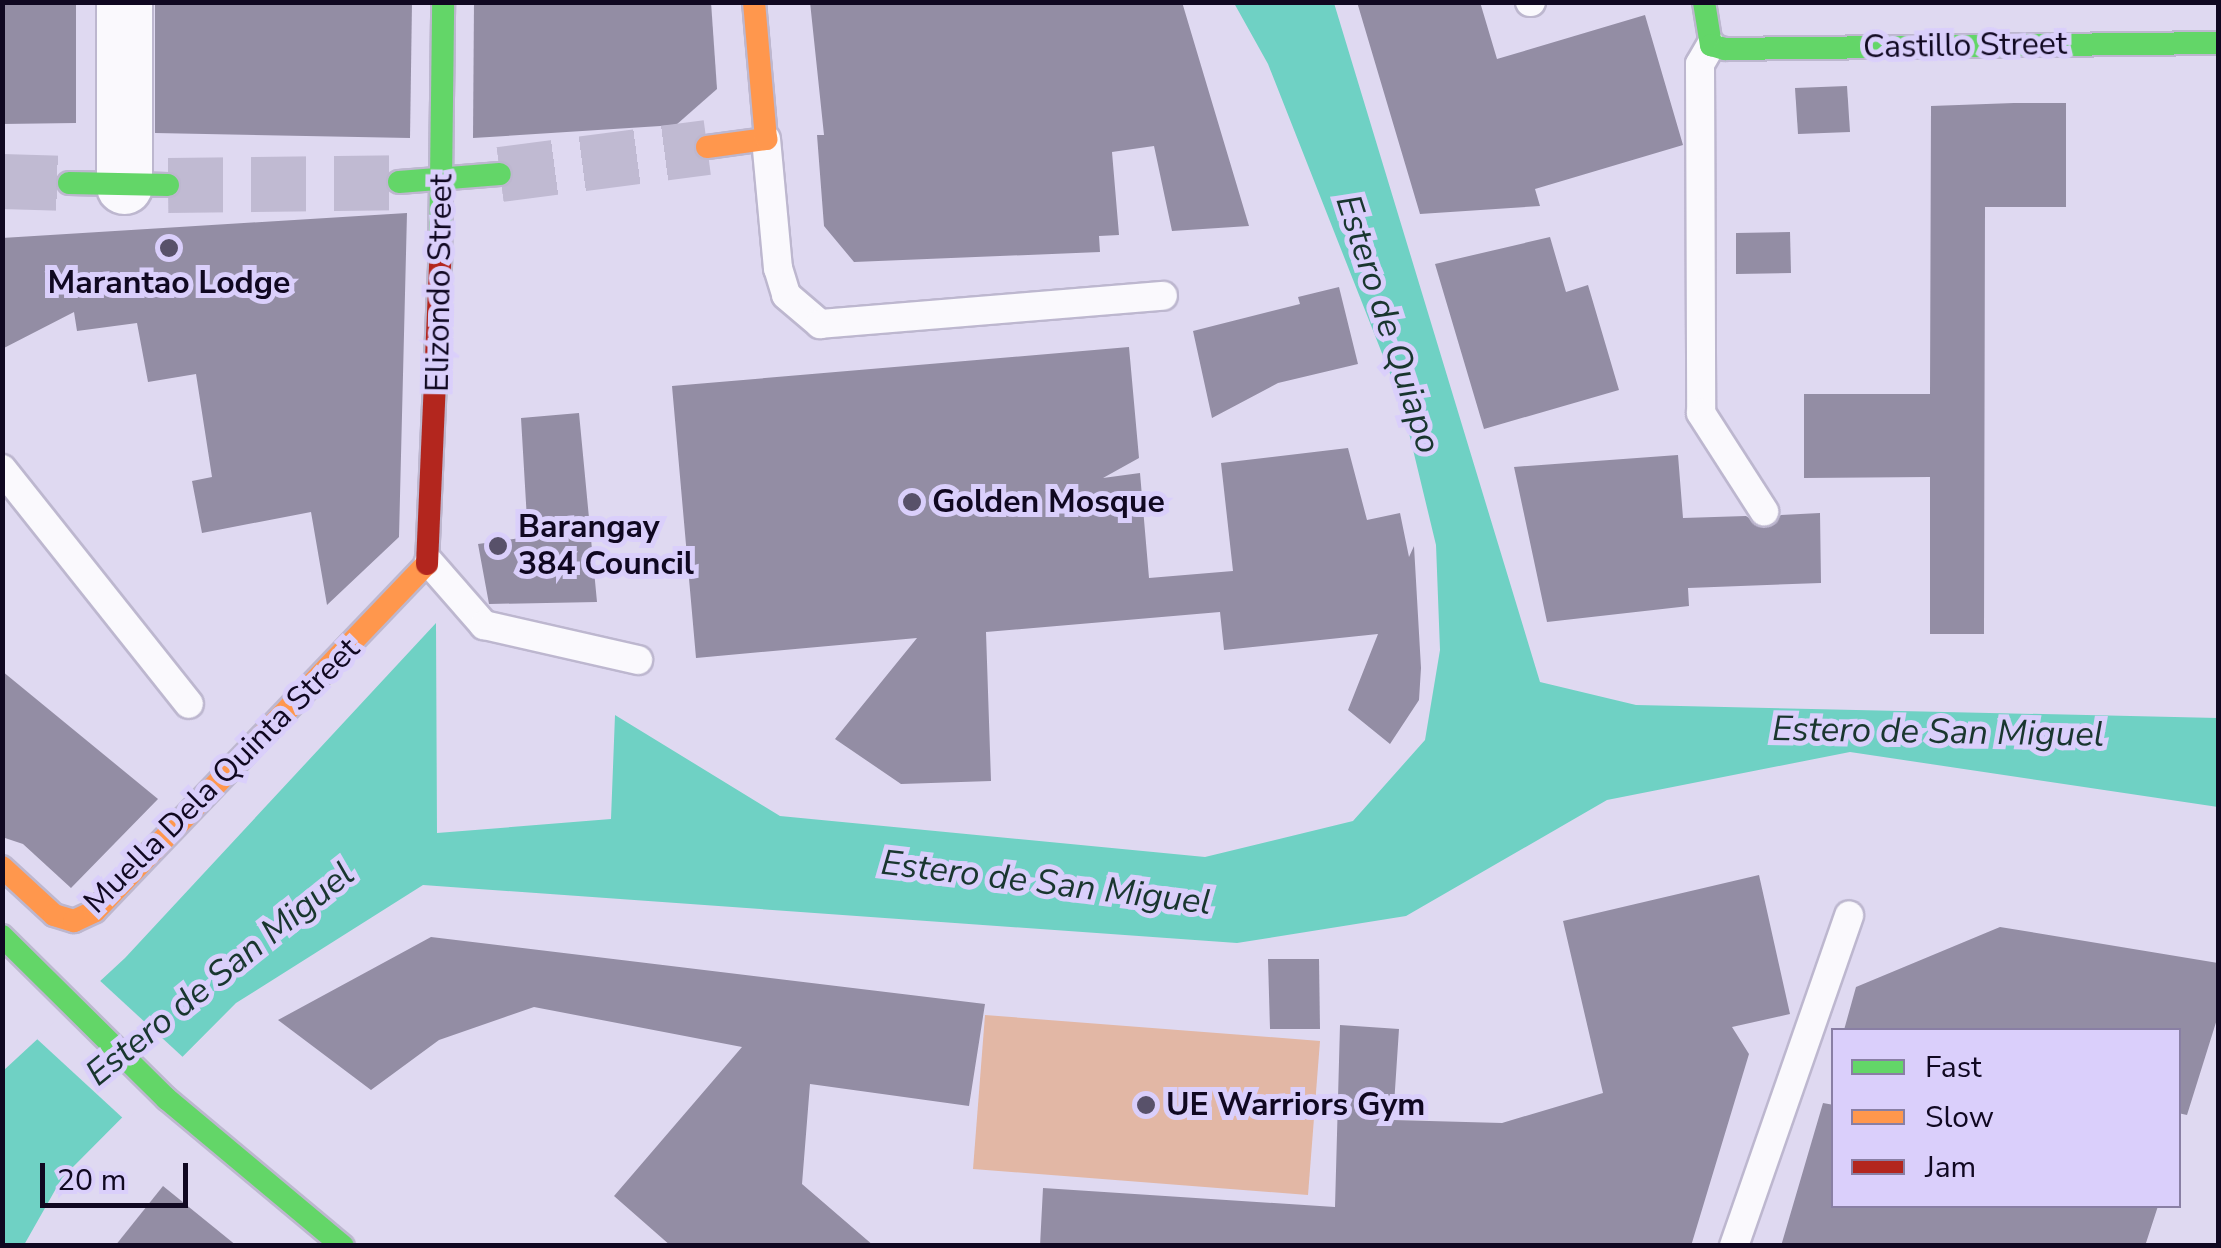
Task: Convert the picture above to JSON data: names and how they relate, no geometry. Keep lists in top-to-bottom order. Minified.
{"streets":{"street":["Castillo Street","Elizondo Street","Muella Dela Quinta Street"]},"crossings":[["Elizondo Street","Muella Dela Quinta Street"]],"water":["Estero de Quiapo","Estero de San Miguel"],"places":["Marantao Lodge","Golden Mosque","Barangay 384 Council","UE Warriors Gym"],"legend":["Fast","Slow","Jam"],"scale_bar":"20 m"}
